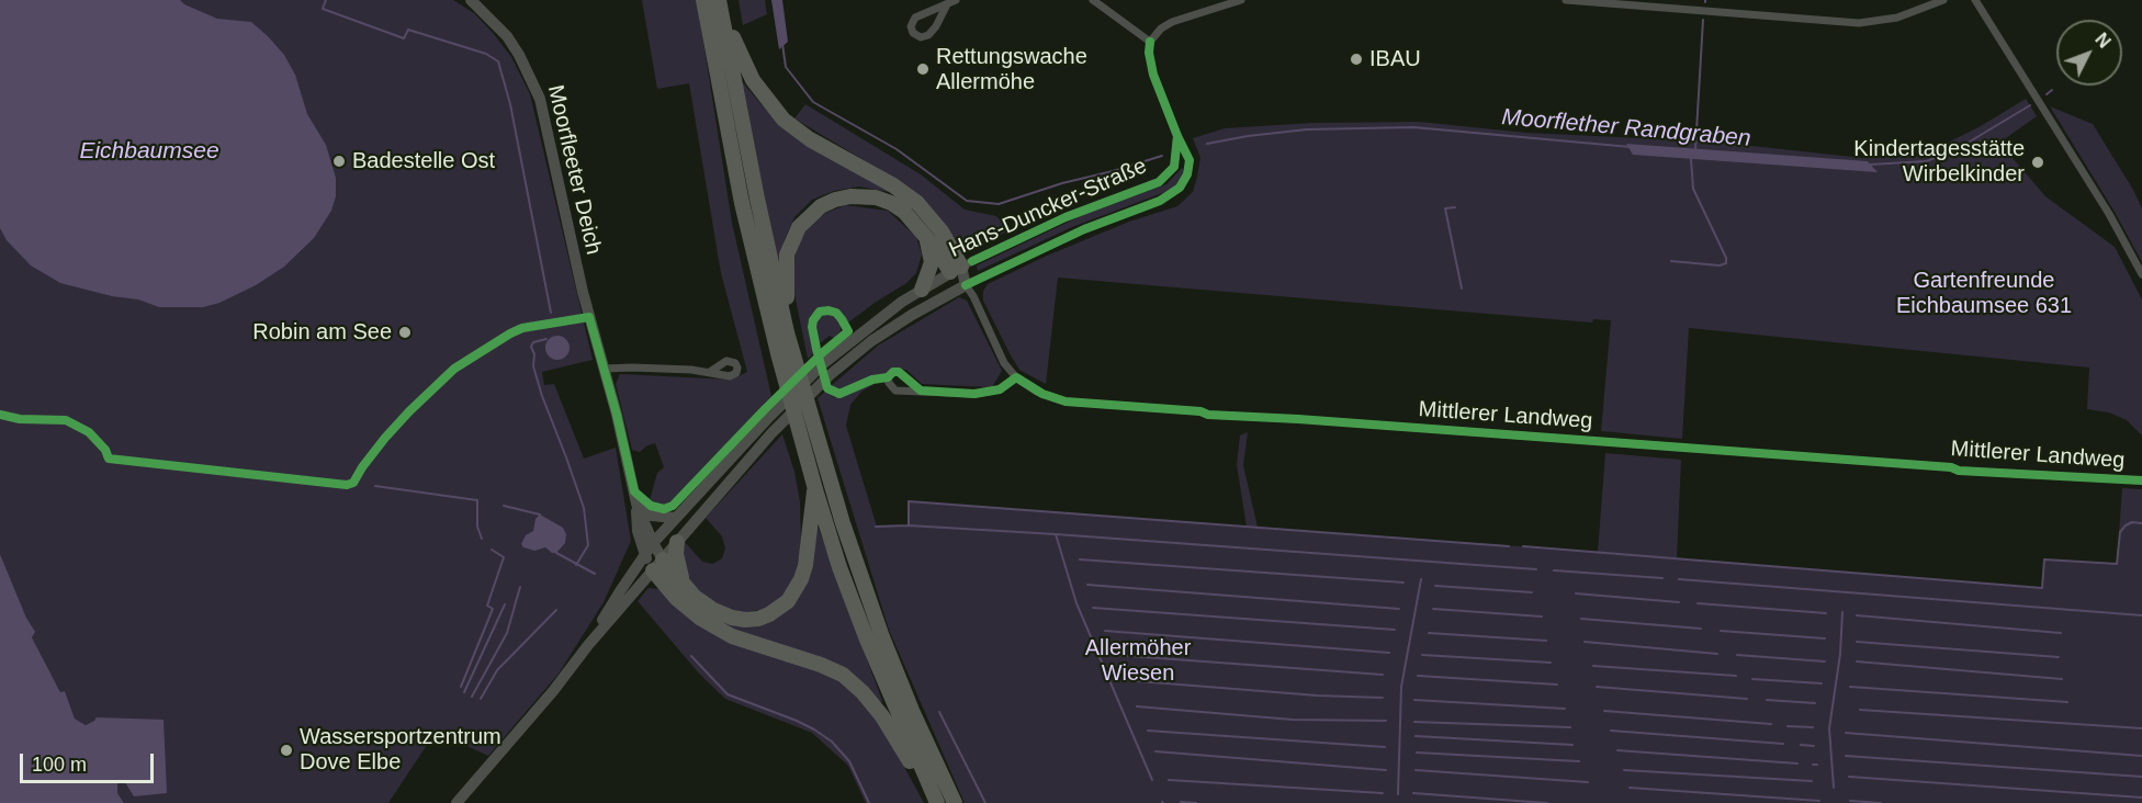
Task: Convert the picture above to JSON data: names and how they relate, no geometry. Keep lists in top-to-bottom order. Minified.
{"streets":{"street":["Moorfleeter Deich","Hans-Duncker-Straße","Mittlerer Landweg"]},"crossings":[["Moorfleeter Deich","Hans-Duncker-Straße"],["Hans-Duncker-Straße","Mittlerer Landweg"]],"water":["Moorflether Randgraben","Eichbaumsee"],"parks":["Gartenfreunde Eichbaumsee 631","Allermöher Wiesen"],"places":["IBAU","Rettungswache Allermöhe","Badestelle Ost","Kindertagesstätte Wirbelkinder","Robin am See","Wassersportzentrum Dove Elbe"],"scale_bar":"100 m","north":"top right"}
